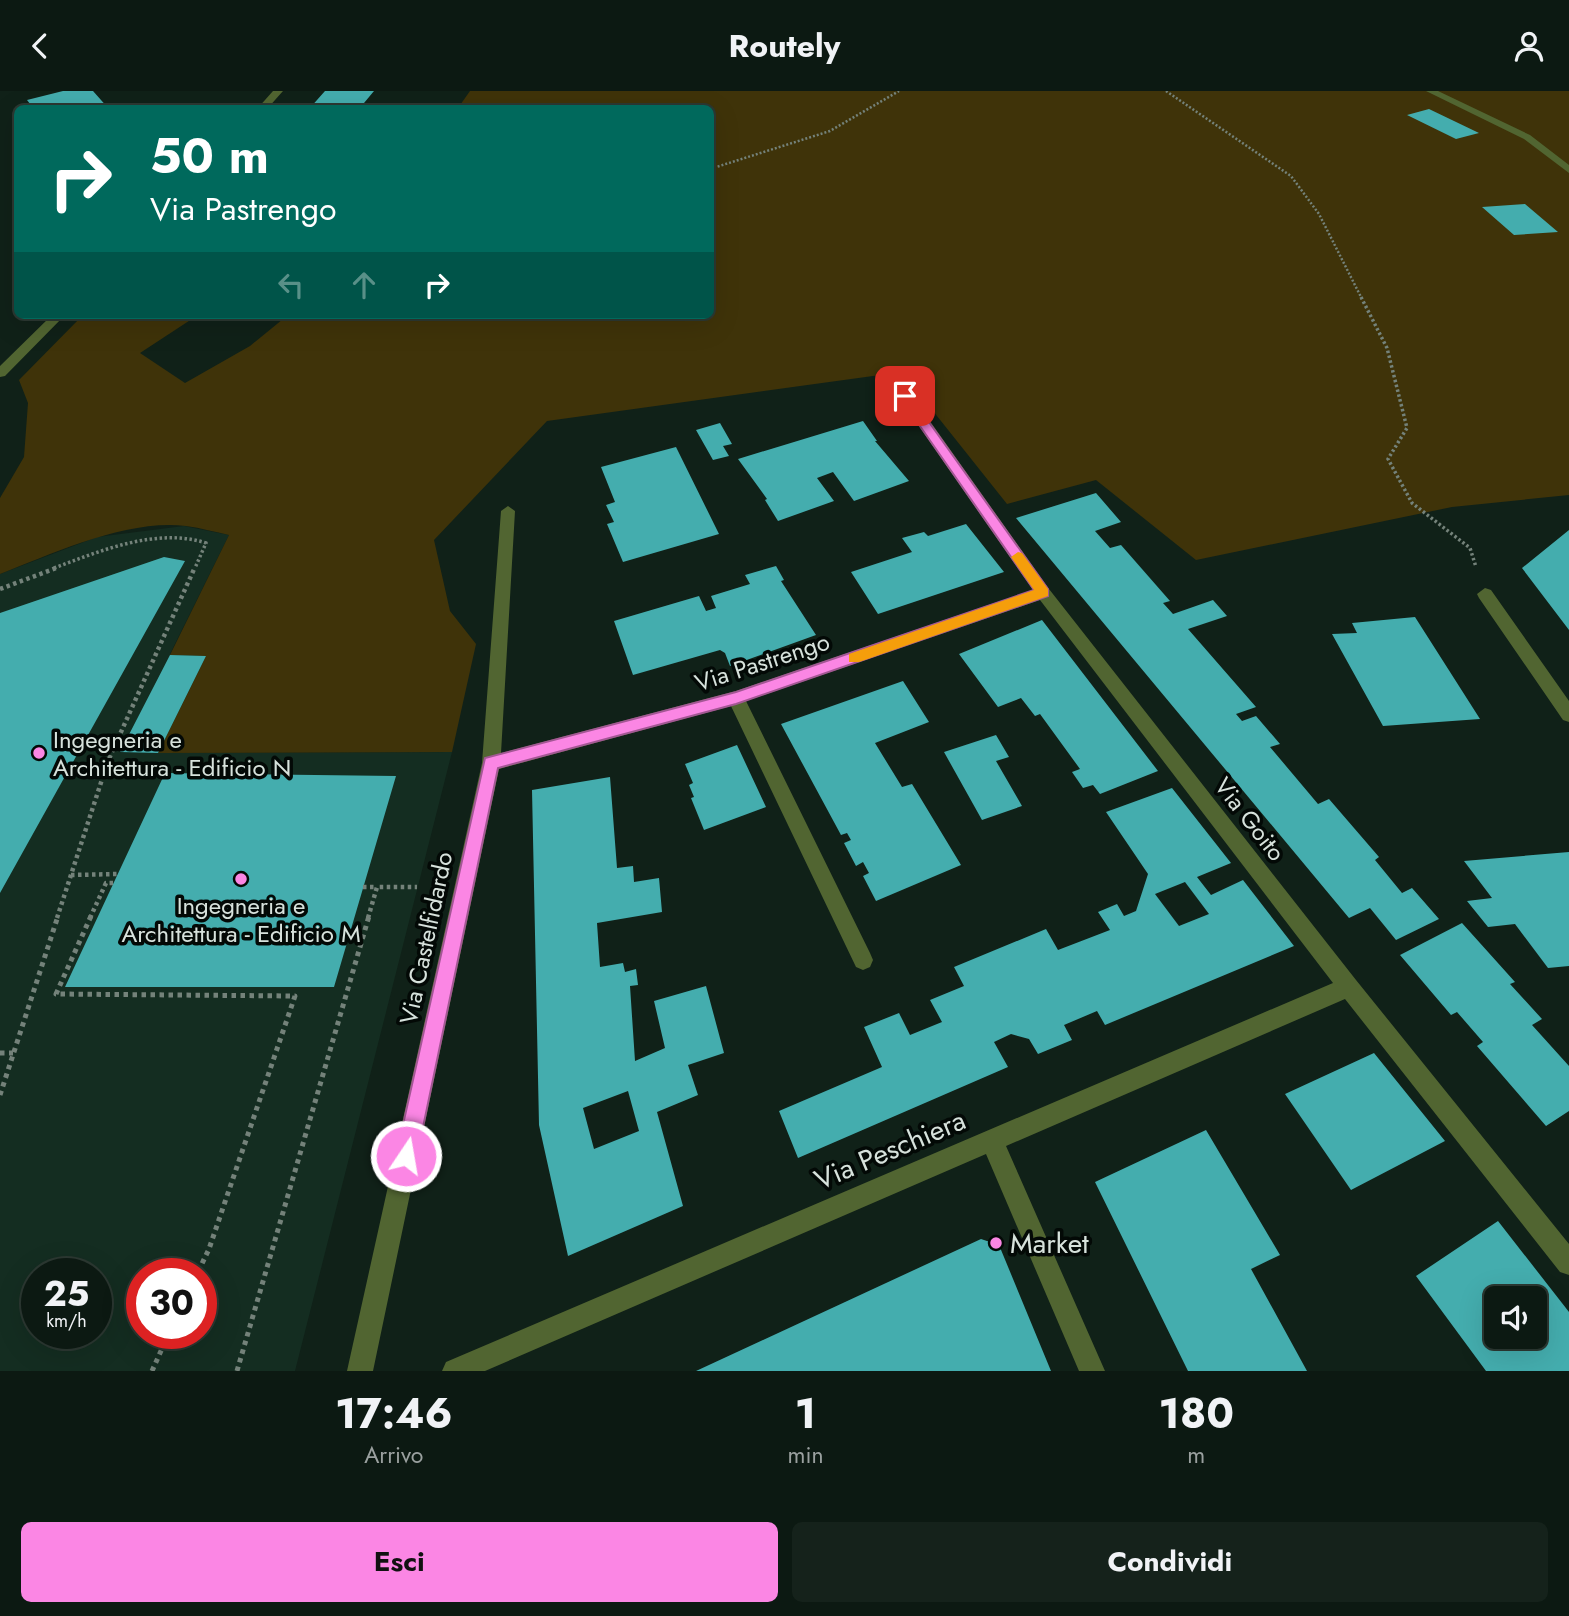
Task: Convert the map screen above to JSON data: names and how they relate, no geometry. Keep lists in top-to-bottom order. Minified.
{"streets":{"street":["Via Pastrengo","Via Goito","Via Castelfidardo","Via Peschiera"]},"crossings":[["Via Pastrengo","Via Goito"],["Via Pastrengo","Via Castelfidardo"],["Via Goito","Via Peschiera"]],"places":["Ingegneria e Architettura - Edificio N","Ingegneria e Architettura - Edificio M","Market"],"page":{"header":"Routely","turn":["50 m","Via Pastrengo"],"speed":"25 km/h","limit":"30","eta":["17:46","Arrivo","1","min","180","m"],"buttons":["Esci","Condividi"]}}
